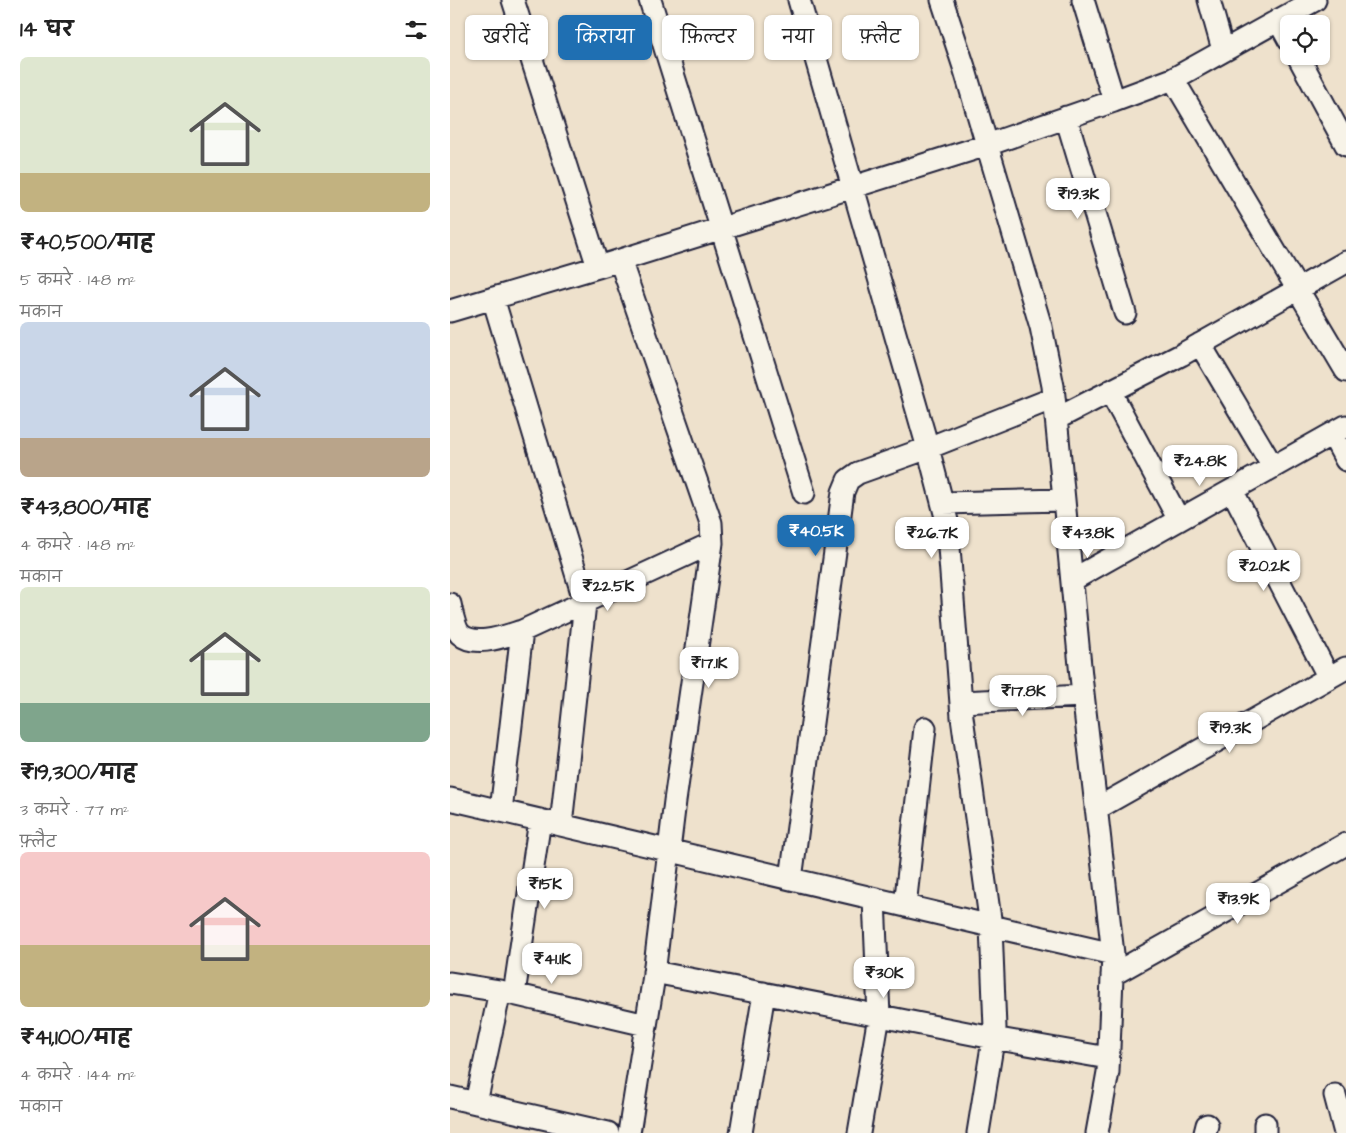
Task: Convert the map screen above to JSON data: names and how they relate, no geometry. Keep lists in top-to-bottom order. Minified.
{"page":{"heading":"14 घर","chip":["खरीदें","किराया","फ़िल्टर","नया","फ़्लैट"],"list":[{"name":"₹40,500/माह","note":"5 कमरे · 148 m² · मकान"},{"name":"₹43,800/माह","note":"4 कमरे · 148 m² · मकान"},{"name":"₹19,300/माह","note":"3 कमरे · 77 m² · फ़्लैट"},{"name":"₹41,100/माह","note":"4 कमरे · 144 m² · मकान"}],"price":["₹19.3K","₹24.8K","₹40.5K","₹26.7K","₹43.8K","₹20.2K","₹22.5K","₹17.1K","₹17.8K","₹19.3K","₹15K","₹13.9K","₹41.1K","₹30K"]}}
